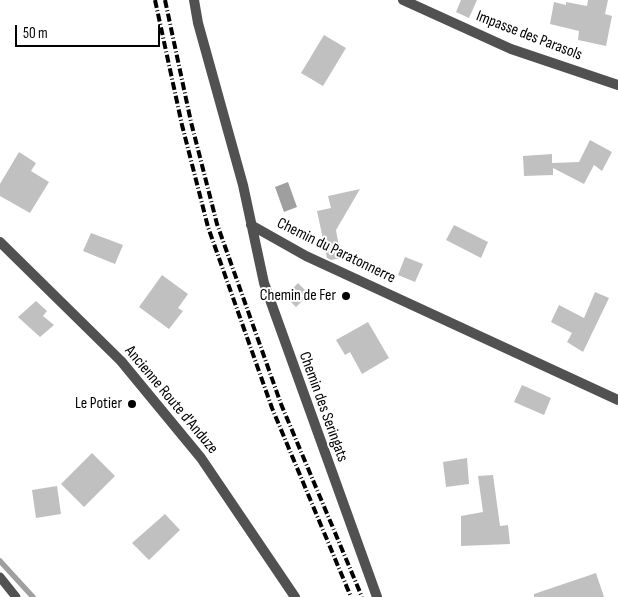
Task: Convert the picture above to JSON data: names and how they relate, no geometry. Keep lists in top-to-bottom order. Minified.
{"streets":{"street":["Impasse des Parasols","Chemin du Paratonnerre","Ancienne Route d'Anduze","Chemin des Seringats"]},"crossings":[["Chemin du Paratonnerre","Chemin des Seringats"]],"places":["Chemin de Fer","Le Potier"],"scale_bar":"50 m"}
